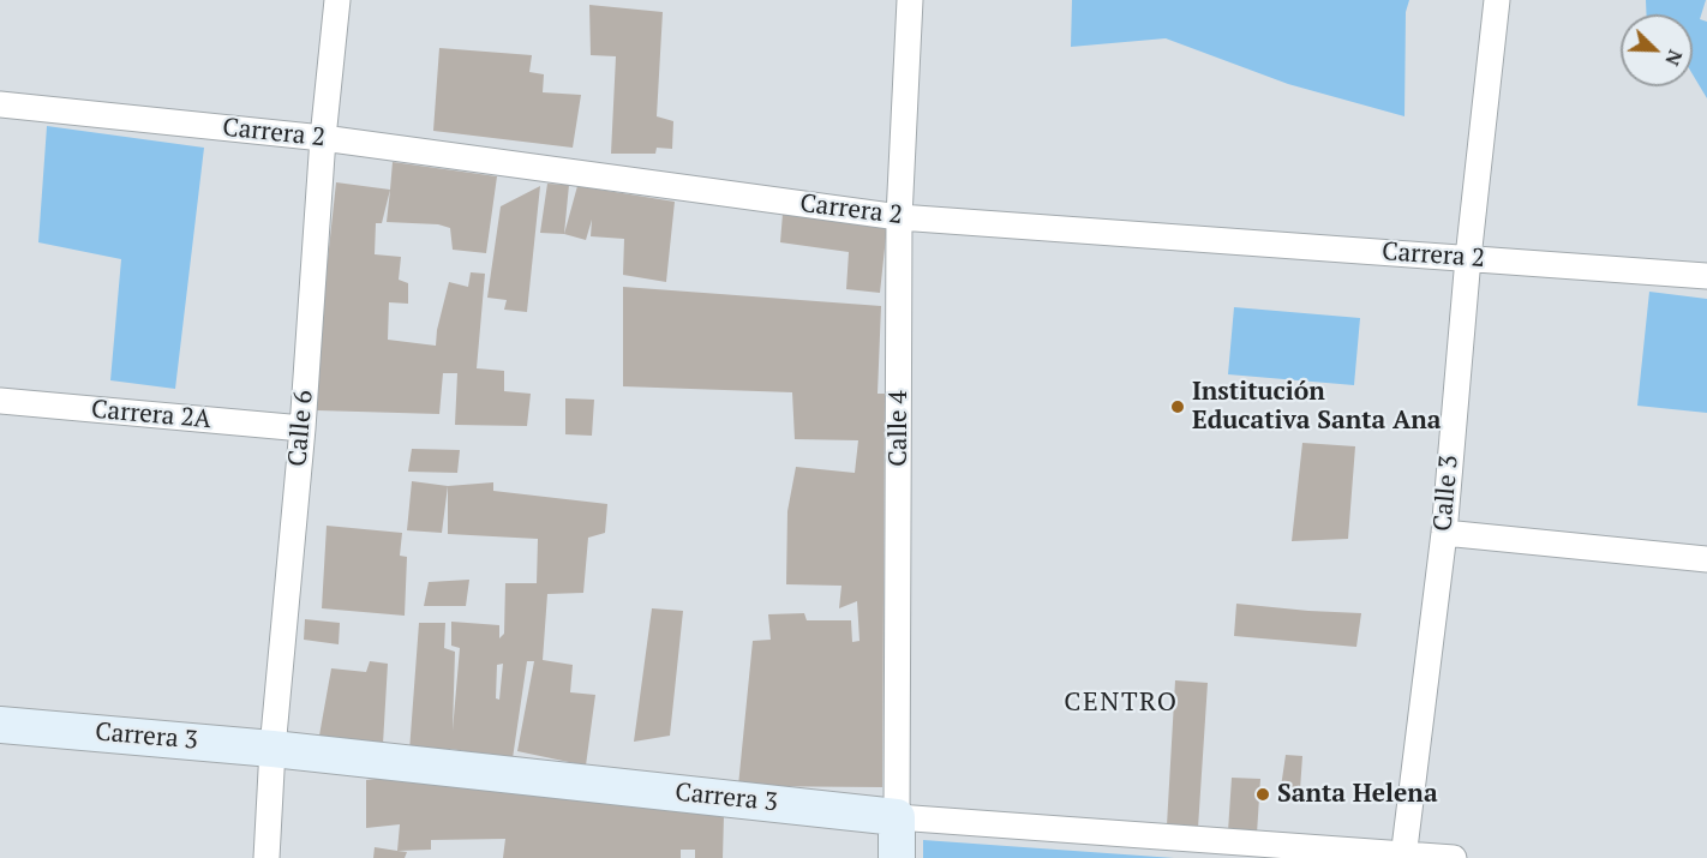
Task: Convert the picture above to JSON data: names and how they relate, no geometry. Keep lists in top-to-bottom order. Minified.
{"streets":{"street":["Carrera 2","Carrera 2A","Calle 6","Calle 4","Calle 3","Carrera 3"]},"crossings":[["Carrera 2","Calle 6"],["Carrera 2","Calle 4"],["Carrera 2","Calle 3"],["Carrera 2A","Calle 6"],["Calle 6","Carrera 3"],["Calle 4","Carrera 3"],["Calle 3","Carrera 3"]],"districts":["CENTRO"],"places":["Institución Educativa Santa Ana","Santa Helena"],"north":"bottom right"}
